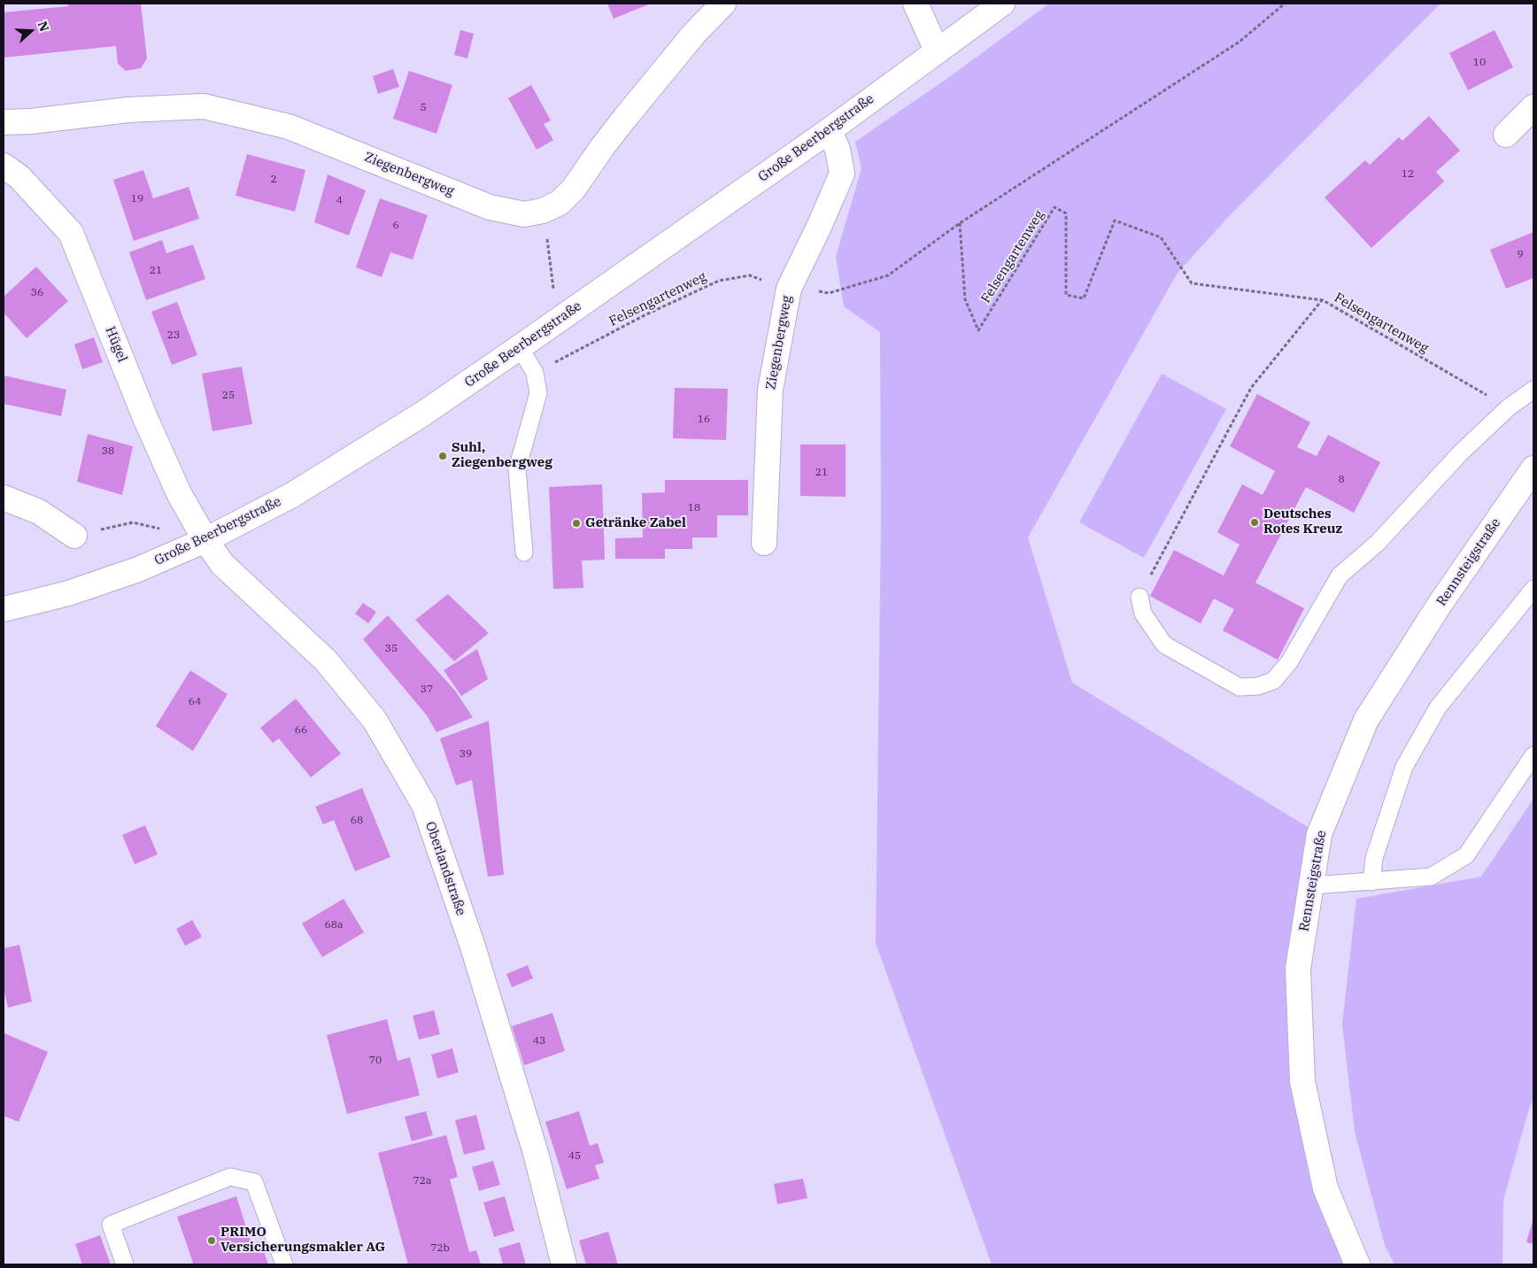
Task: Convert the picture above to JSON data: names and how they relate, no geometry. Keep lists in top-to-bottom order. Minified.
{"streets":{"street":["Große Beerbergstraße","Ziegenbergweg","Hügel","Rennsteigstraße","Oberlandstraße"],"path":["Felsengartenweg"]},"crossings":[["Große Beerbergstraße","Ziegenbergweg"],["Große Beerbergstraße","Hügel"],["Große Beerbergstraße","Oberlandstraße"],["Ziegenbergweg","Felsengartenweg"],["Hügel","Oberlandstraße"]],"places":["Suhl, Ziegenbergweg","Deutsches Rotes Kreuz","Getränke Zabel","PRIMO Versicherungsmakler AG"],"house_numbers":["10","5","12","2","19","4","6","9","21","36","23","25","16","38","21","8","18","35","37","64","66","39","68","68a","43","70","45","72a","72b"],"north":"right"}
